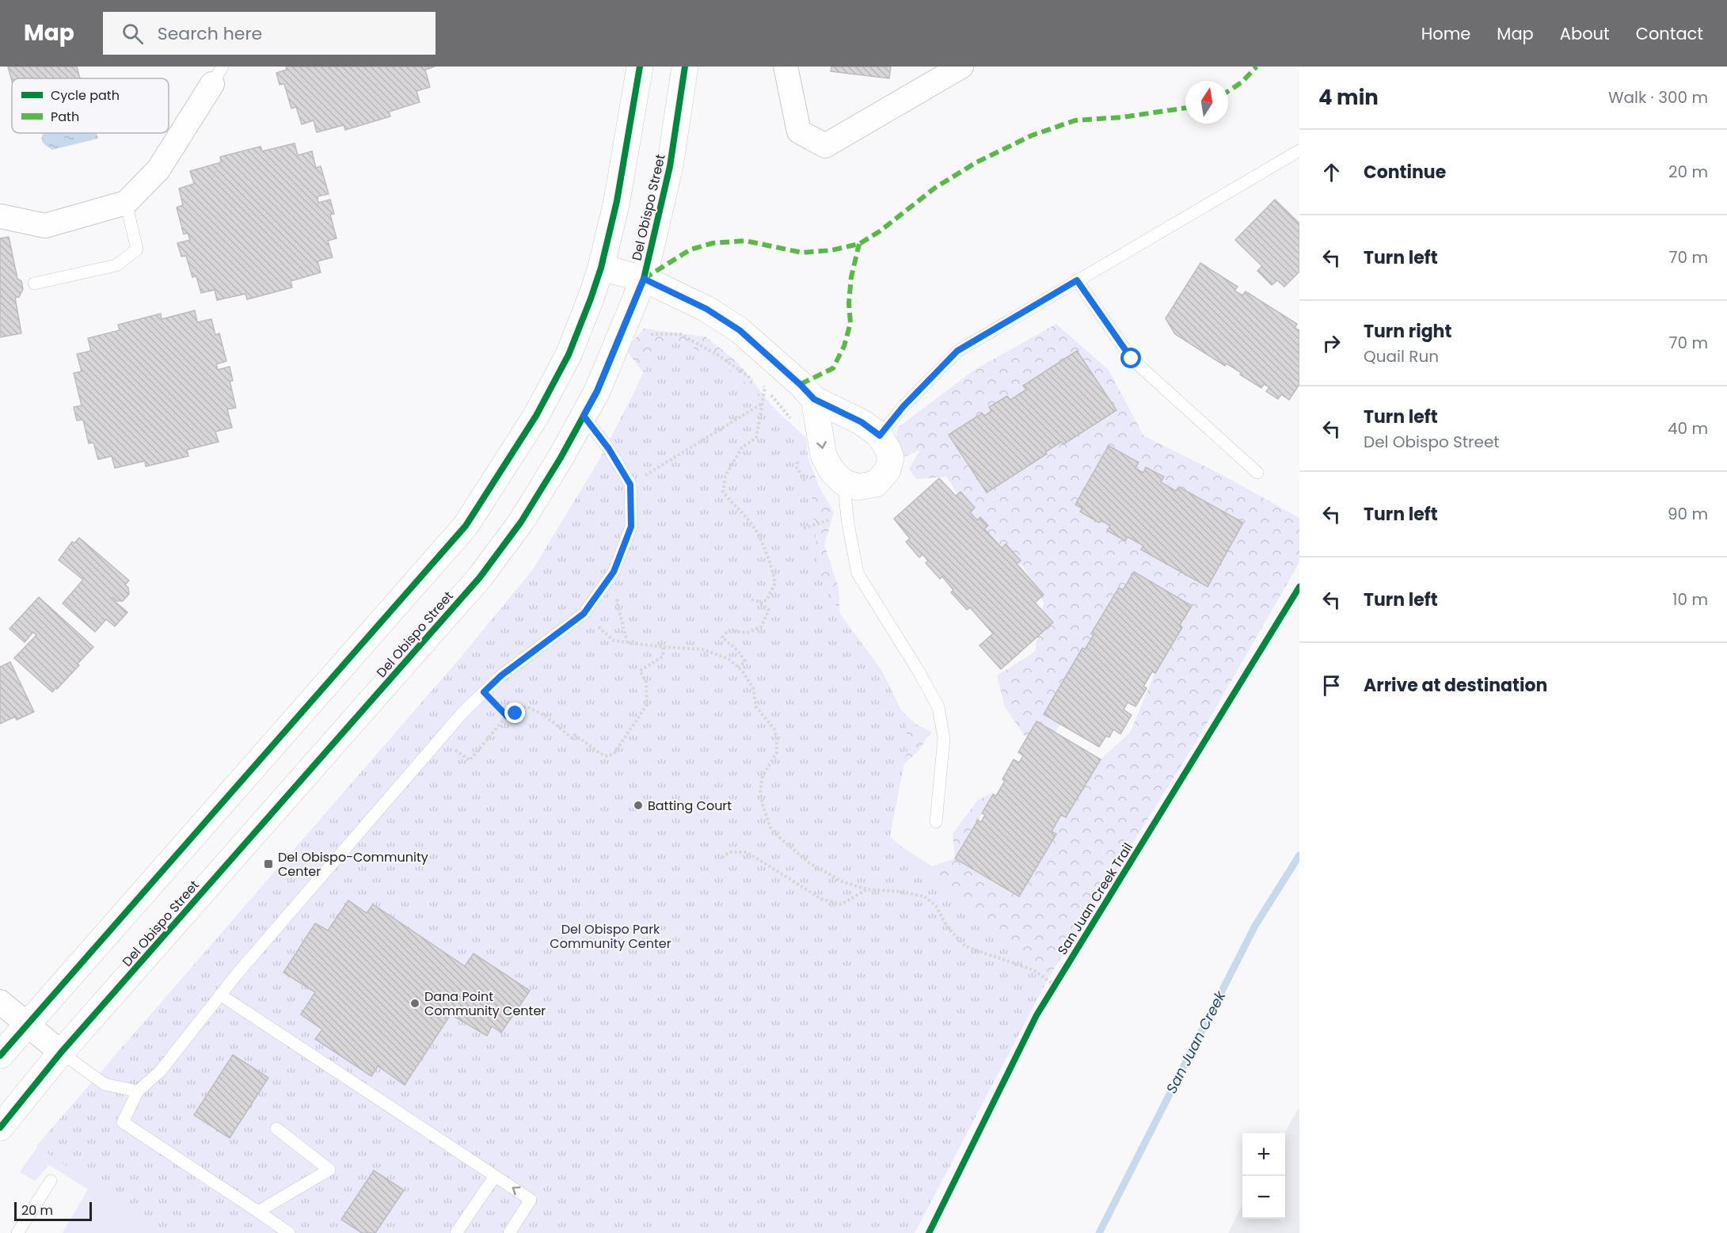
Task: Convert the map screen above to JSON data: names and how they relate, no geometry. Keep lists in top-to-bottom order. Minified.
{"streets":{"main road":["Del Obispo Street"],"cycle path":["San Juan Creek Trail"]},"water":["San Juan Creek"],"parks":["Del Obispo Park Community Center"],"places":{"other":["Batting Court","Dana Point Community Center"],"transit":["Del Obispo-Community Center"]},"legend":["Cycle path","Path"],"scale_bar":"20 m","north":"top","page":{"header":"Map","search":"Search here","nav":["Home","Map","About","Contact"],"heading":["4 min","Walk · 300 m"],"list":[["Continue","20 m"],["Turn left","70 m"],["Turn right","Quail Run","70 m"],["Turn left","Del Obispo Street","40 m"],["Turn left","90 m"],["Turn left","10 m"],"Arrive at destination"],"map_buttons":["+","−"],"scale":"20 m"}}
